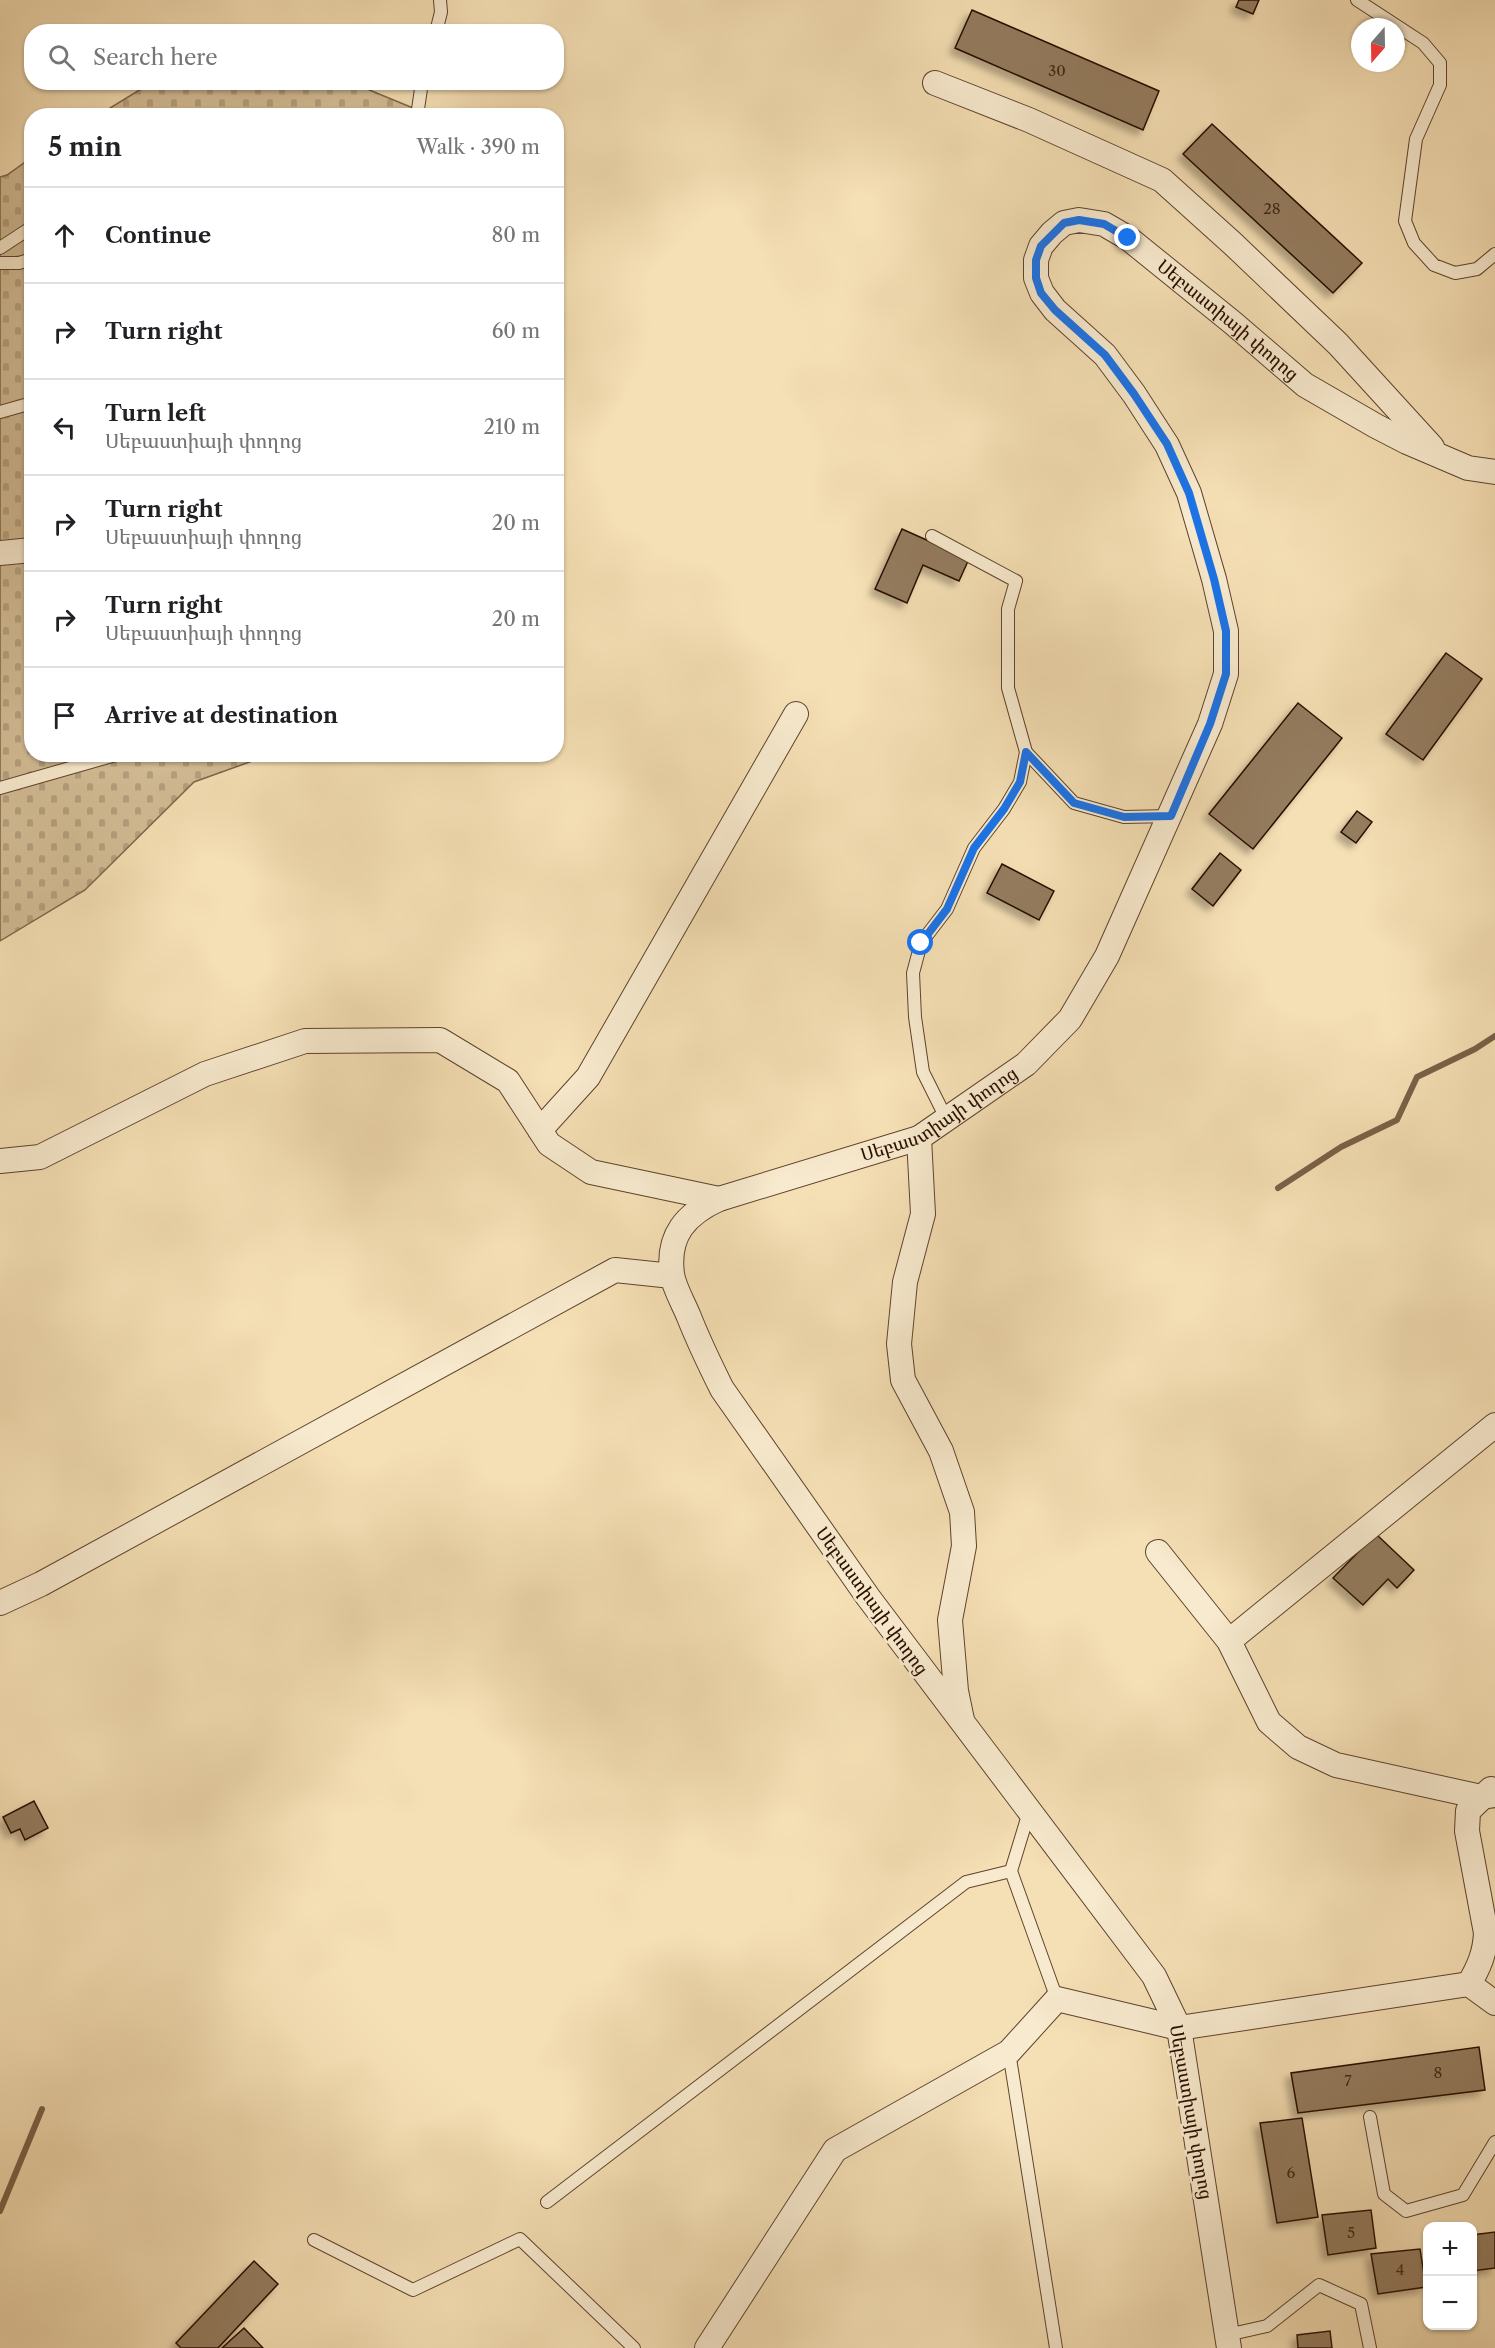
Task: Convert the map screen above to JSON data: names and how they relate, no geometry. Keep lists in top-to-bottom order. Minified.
{"streets":{"street":["Սեբաստիայի փողոց"]},"house_numbers":["30","28","8","7","6","5","4"],"north":"bottom","page":{"search":"Search here","heading":["5 min","Walk · 390 m"],"list":[["Continue","80 m"],["Turn right","60 m"],["Turn left","Սեբաստիայի փողոց","210 m"],["Turn right","Սեբաստիայի փողոց","20 m"],["Turn right","Սեբաստիայի փողոց","20 m"],"Arrive at destination"],"map_buttons":["+","−"]}}
